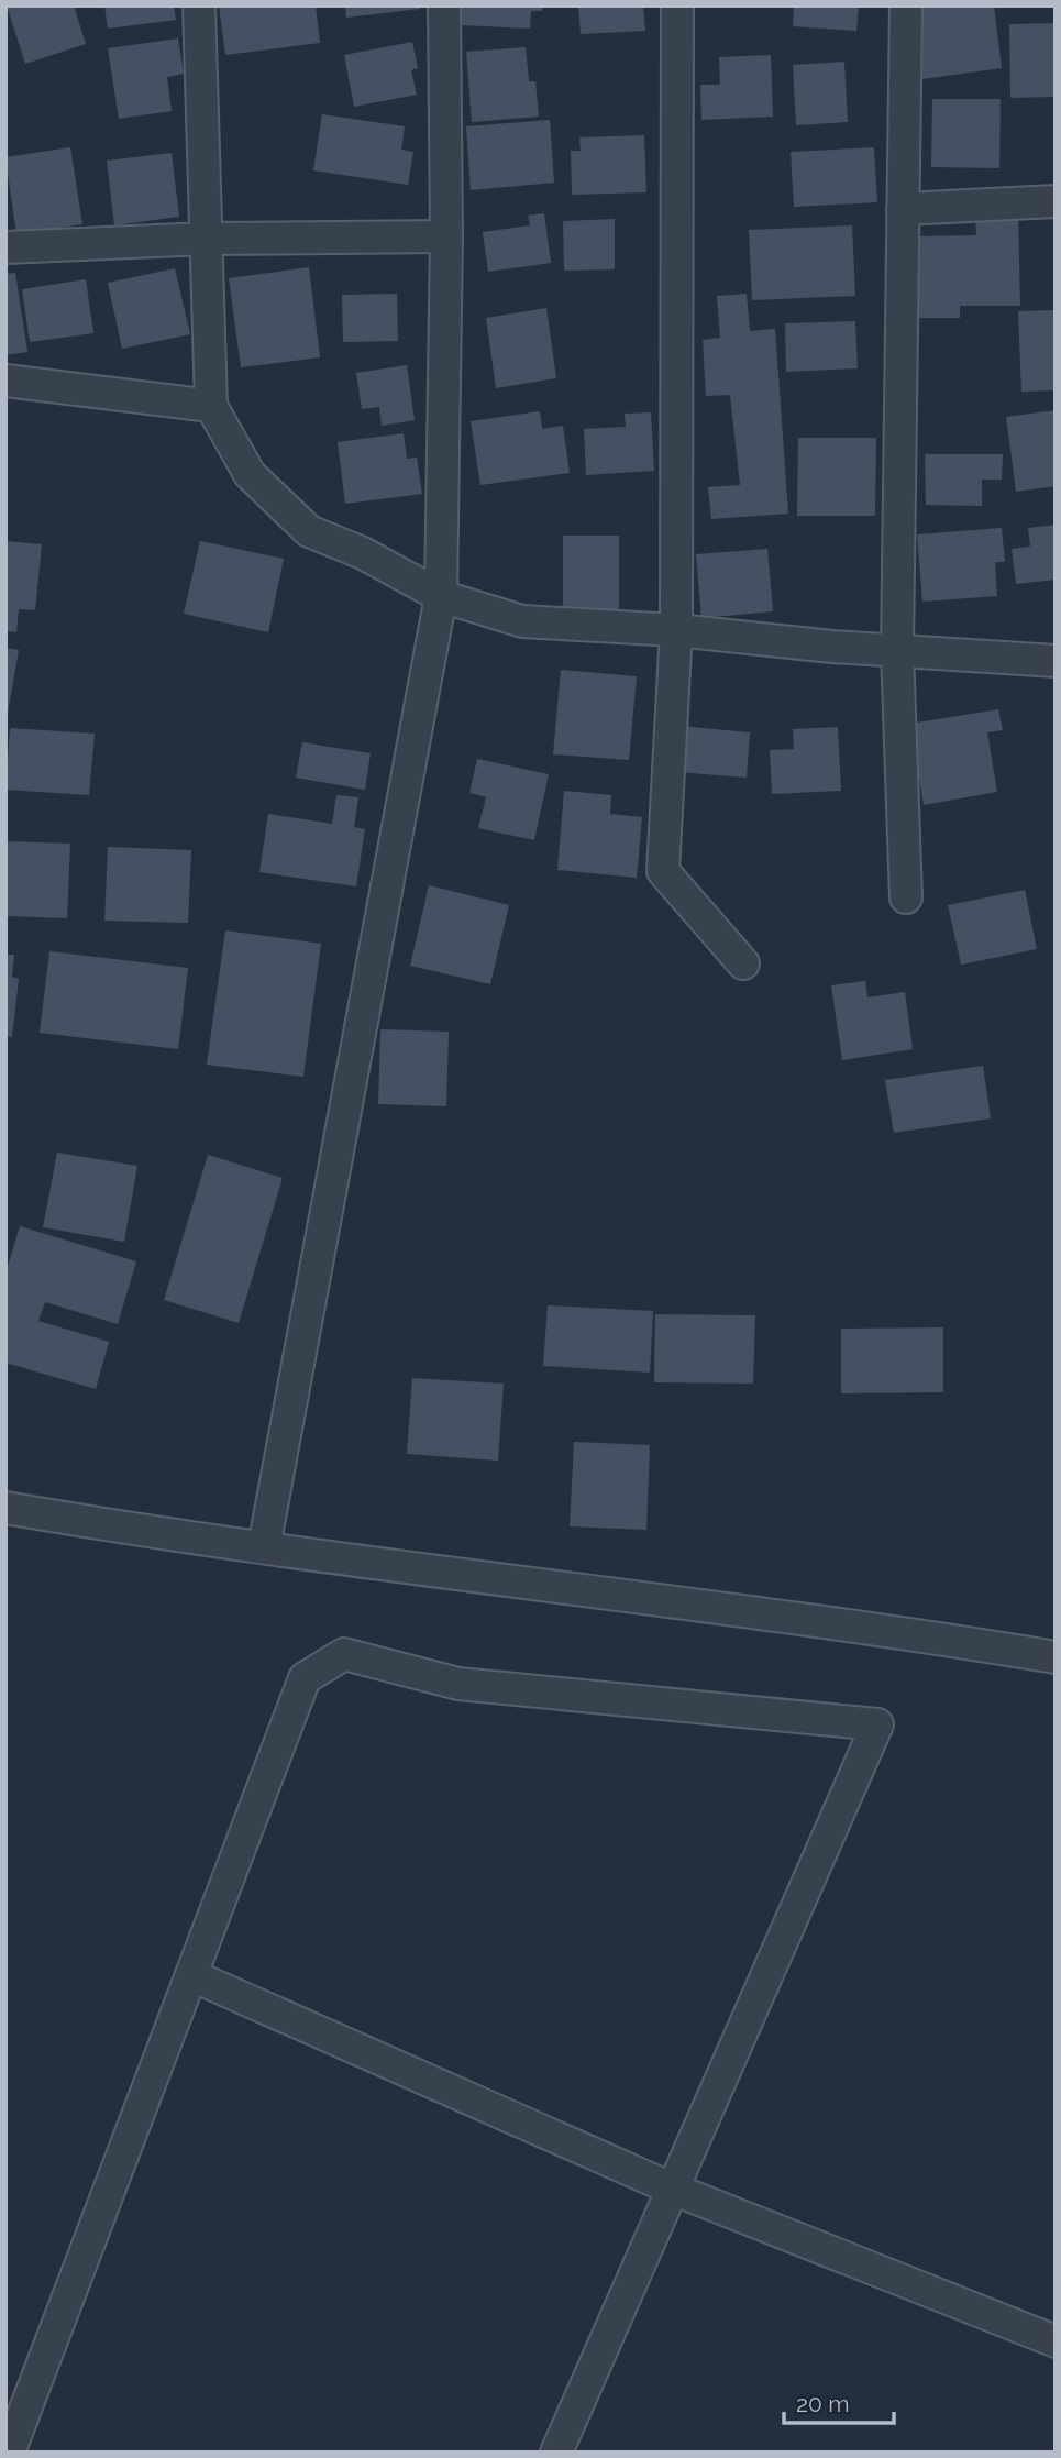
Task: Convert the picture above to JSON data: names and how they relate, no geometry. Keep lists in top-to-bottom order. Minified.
{"scale_bar":"20 m"}
